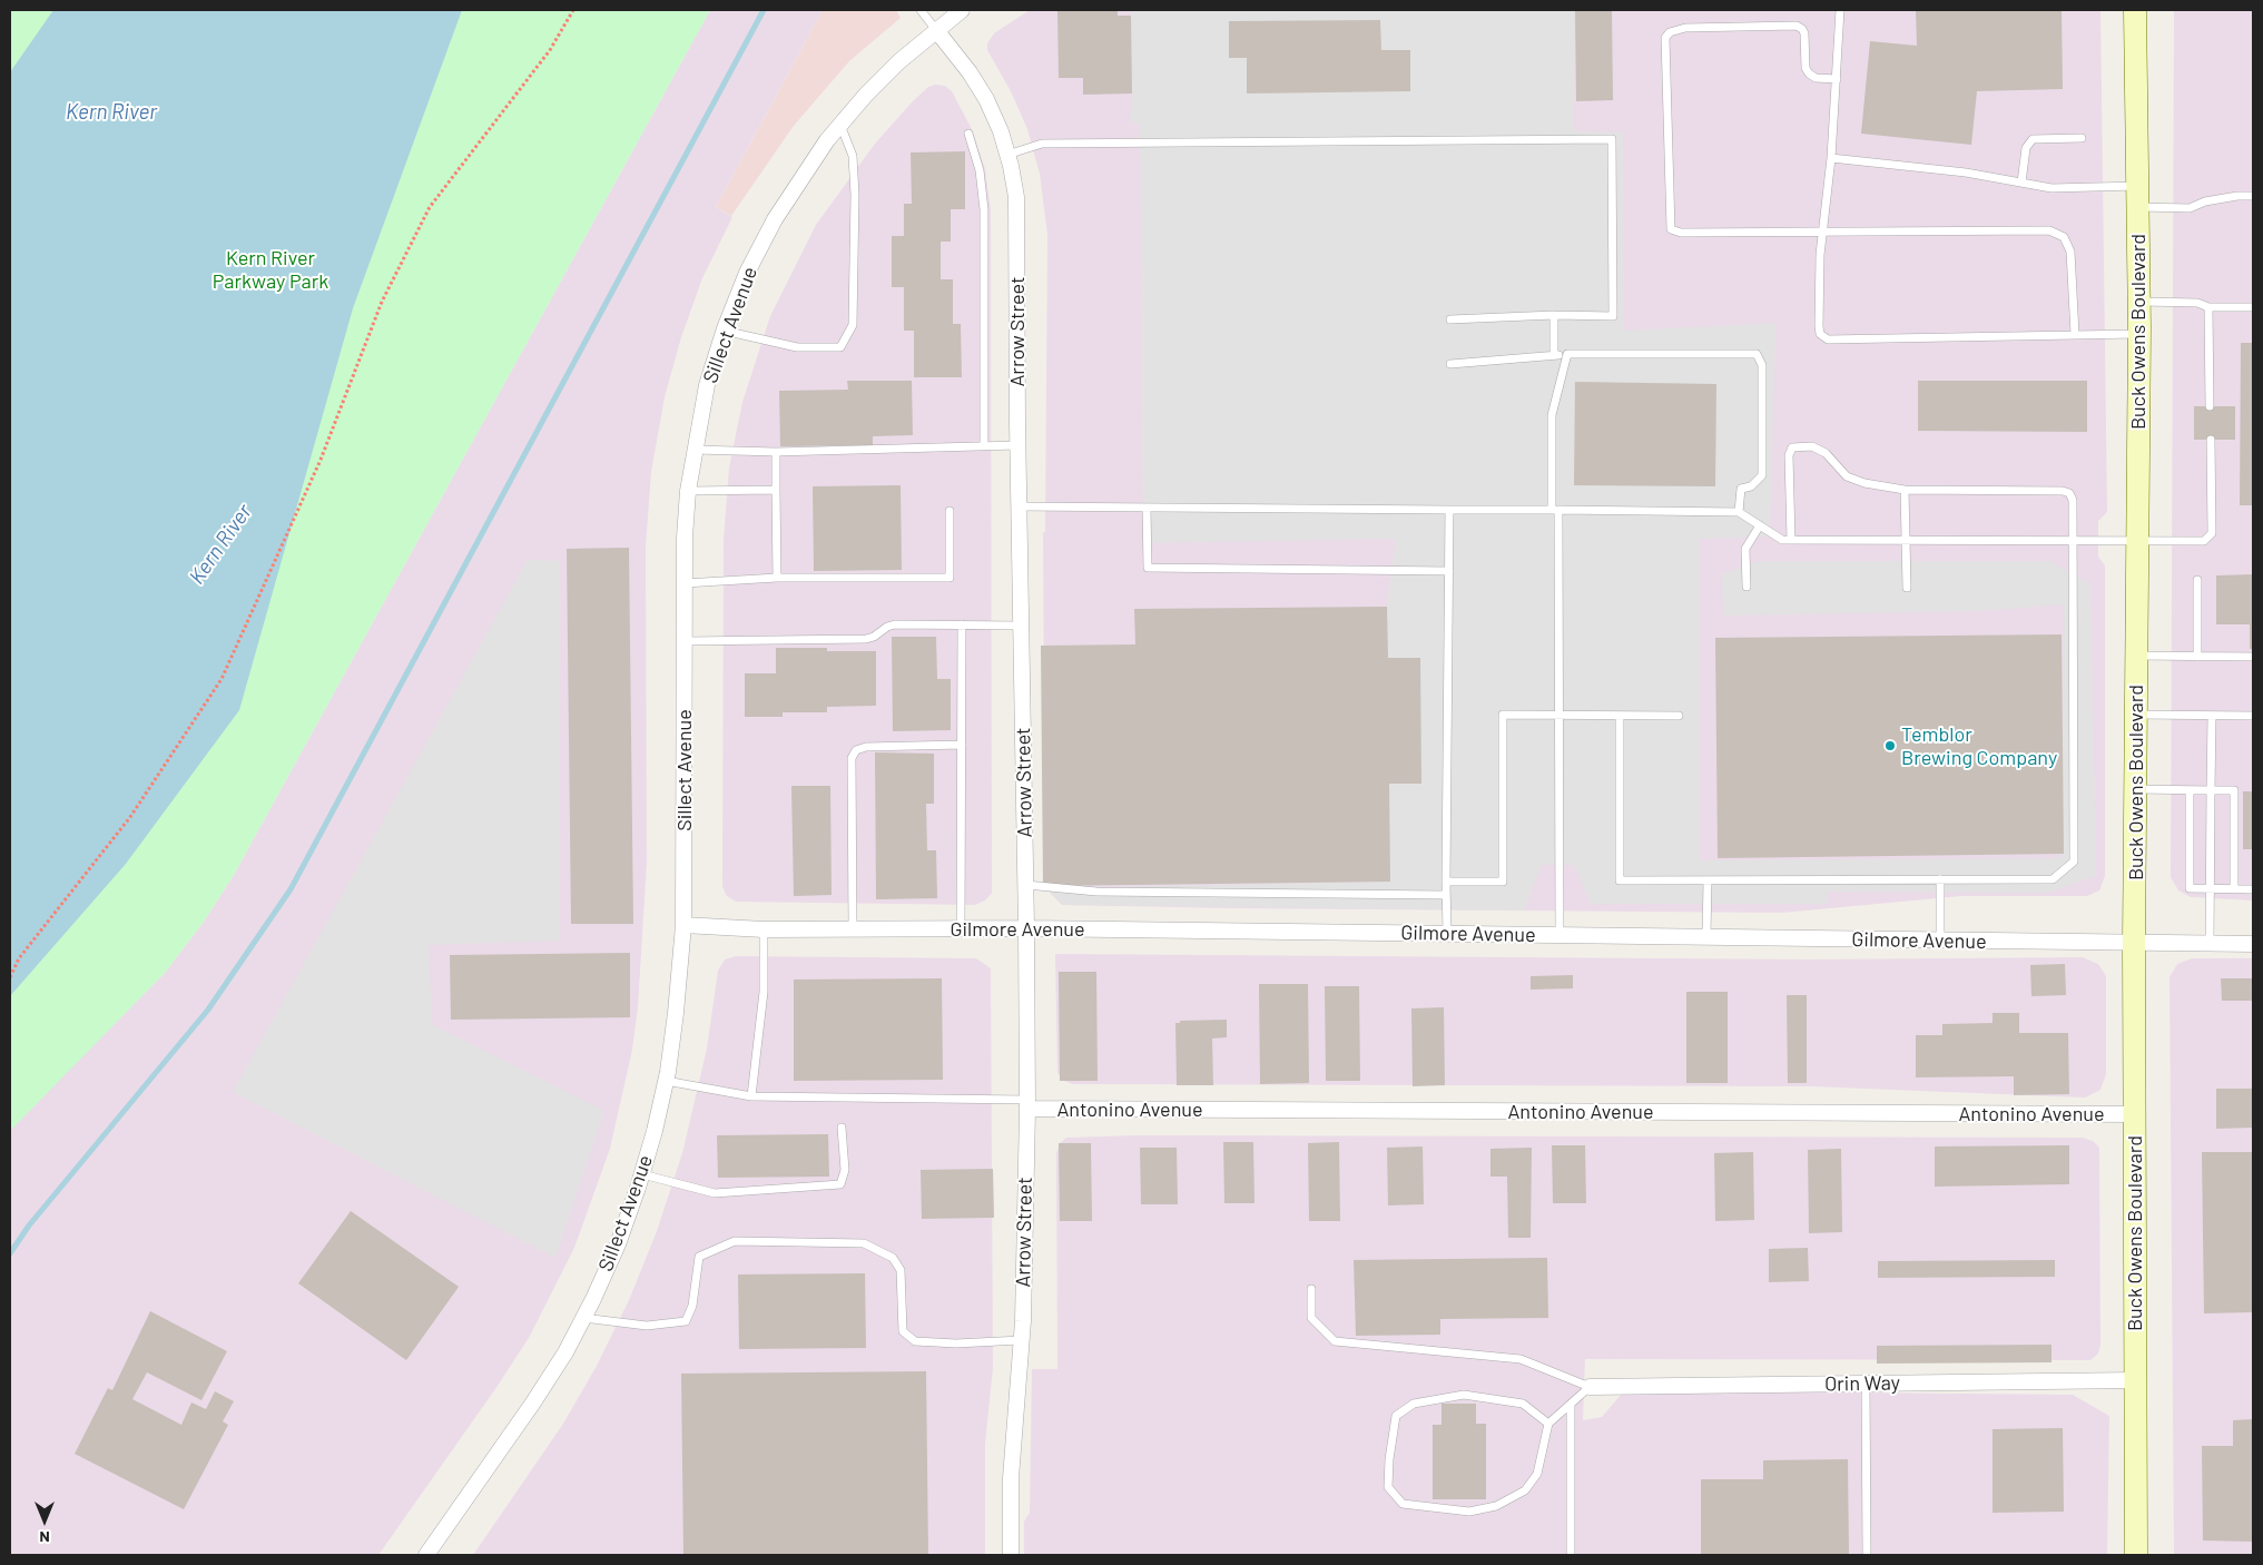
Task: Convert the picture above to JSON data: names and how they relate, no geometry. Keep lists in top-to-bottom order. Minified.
{"streets":{"main road":["Buck Owens Boulevard"],"street":["Sillect Avenue","Arrow Street","Gilmore Avenue","Antonino Avenue","Orin Way"]},"crossings":[["Sillect Avenue","Arrow Street"],["Sillect Avenue","Gilmore Avenue"],["Arrow Street","Gilmore Avenue"],["Arrow Street","Antonino Avenue"],["Buck Owens Boulevard","Gilmore Avenue"],["Buck Owens Boulevard","Antonino Avenue"],["Buck Owens Boulevard","Orin Way"]],"water":["Kern River"],"parks":["Kern River Parkway Park"],"places":["Temblor Brewing Company"],"north":"bottom"}
